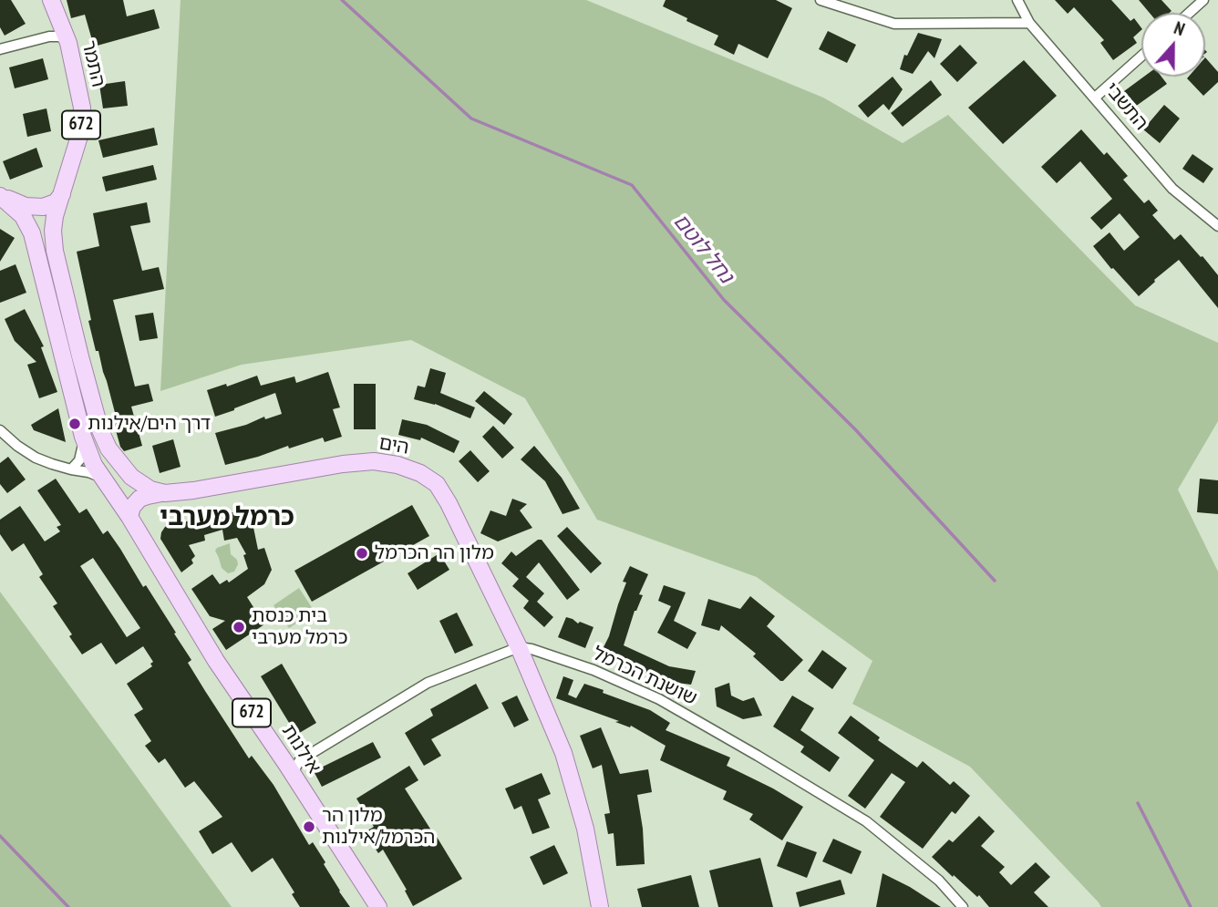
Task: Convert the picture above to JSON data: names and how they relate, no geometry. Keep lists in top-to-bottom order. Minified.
{"streets":{"main road":["התמר","672","הים","אילנות"],"street":["התשבי","שושנת הכרמל"]},"crossings":[["התמר","הים"],["672","הים"],["672","אילנות"],["הים","שושנת הכרמל"],["הים","אילנות"]],"districts":["כרמל מערבי"],"water":["נחל לוטם"],"places":["דרך הים/אילנות","מלון הר הכרמל","בית כנסת כרמל מערבי","מלון הר הכרמל/אילנות"],"north":"top"}
